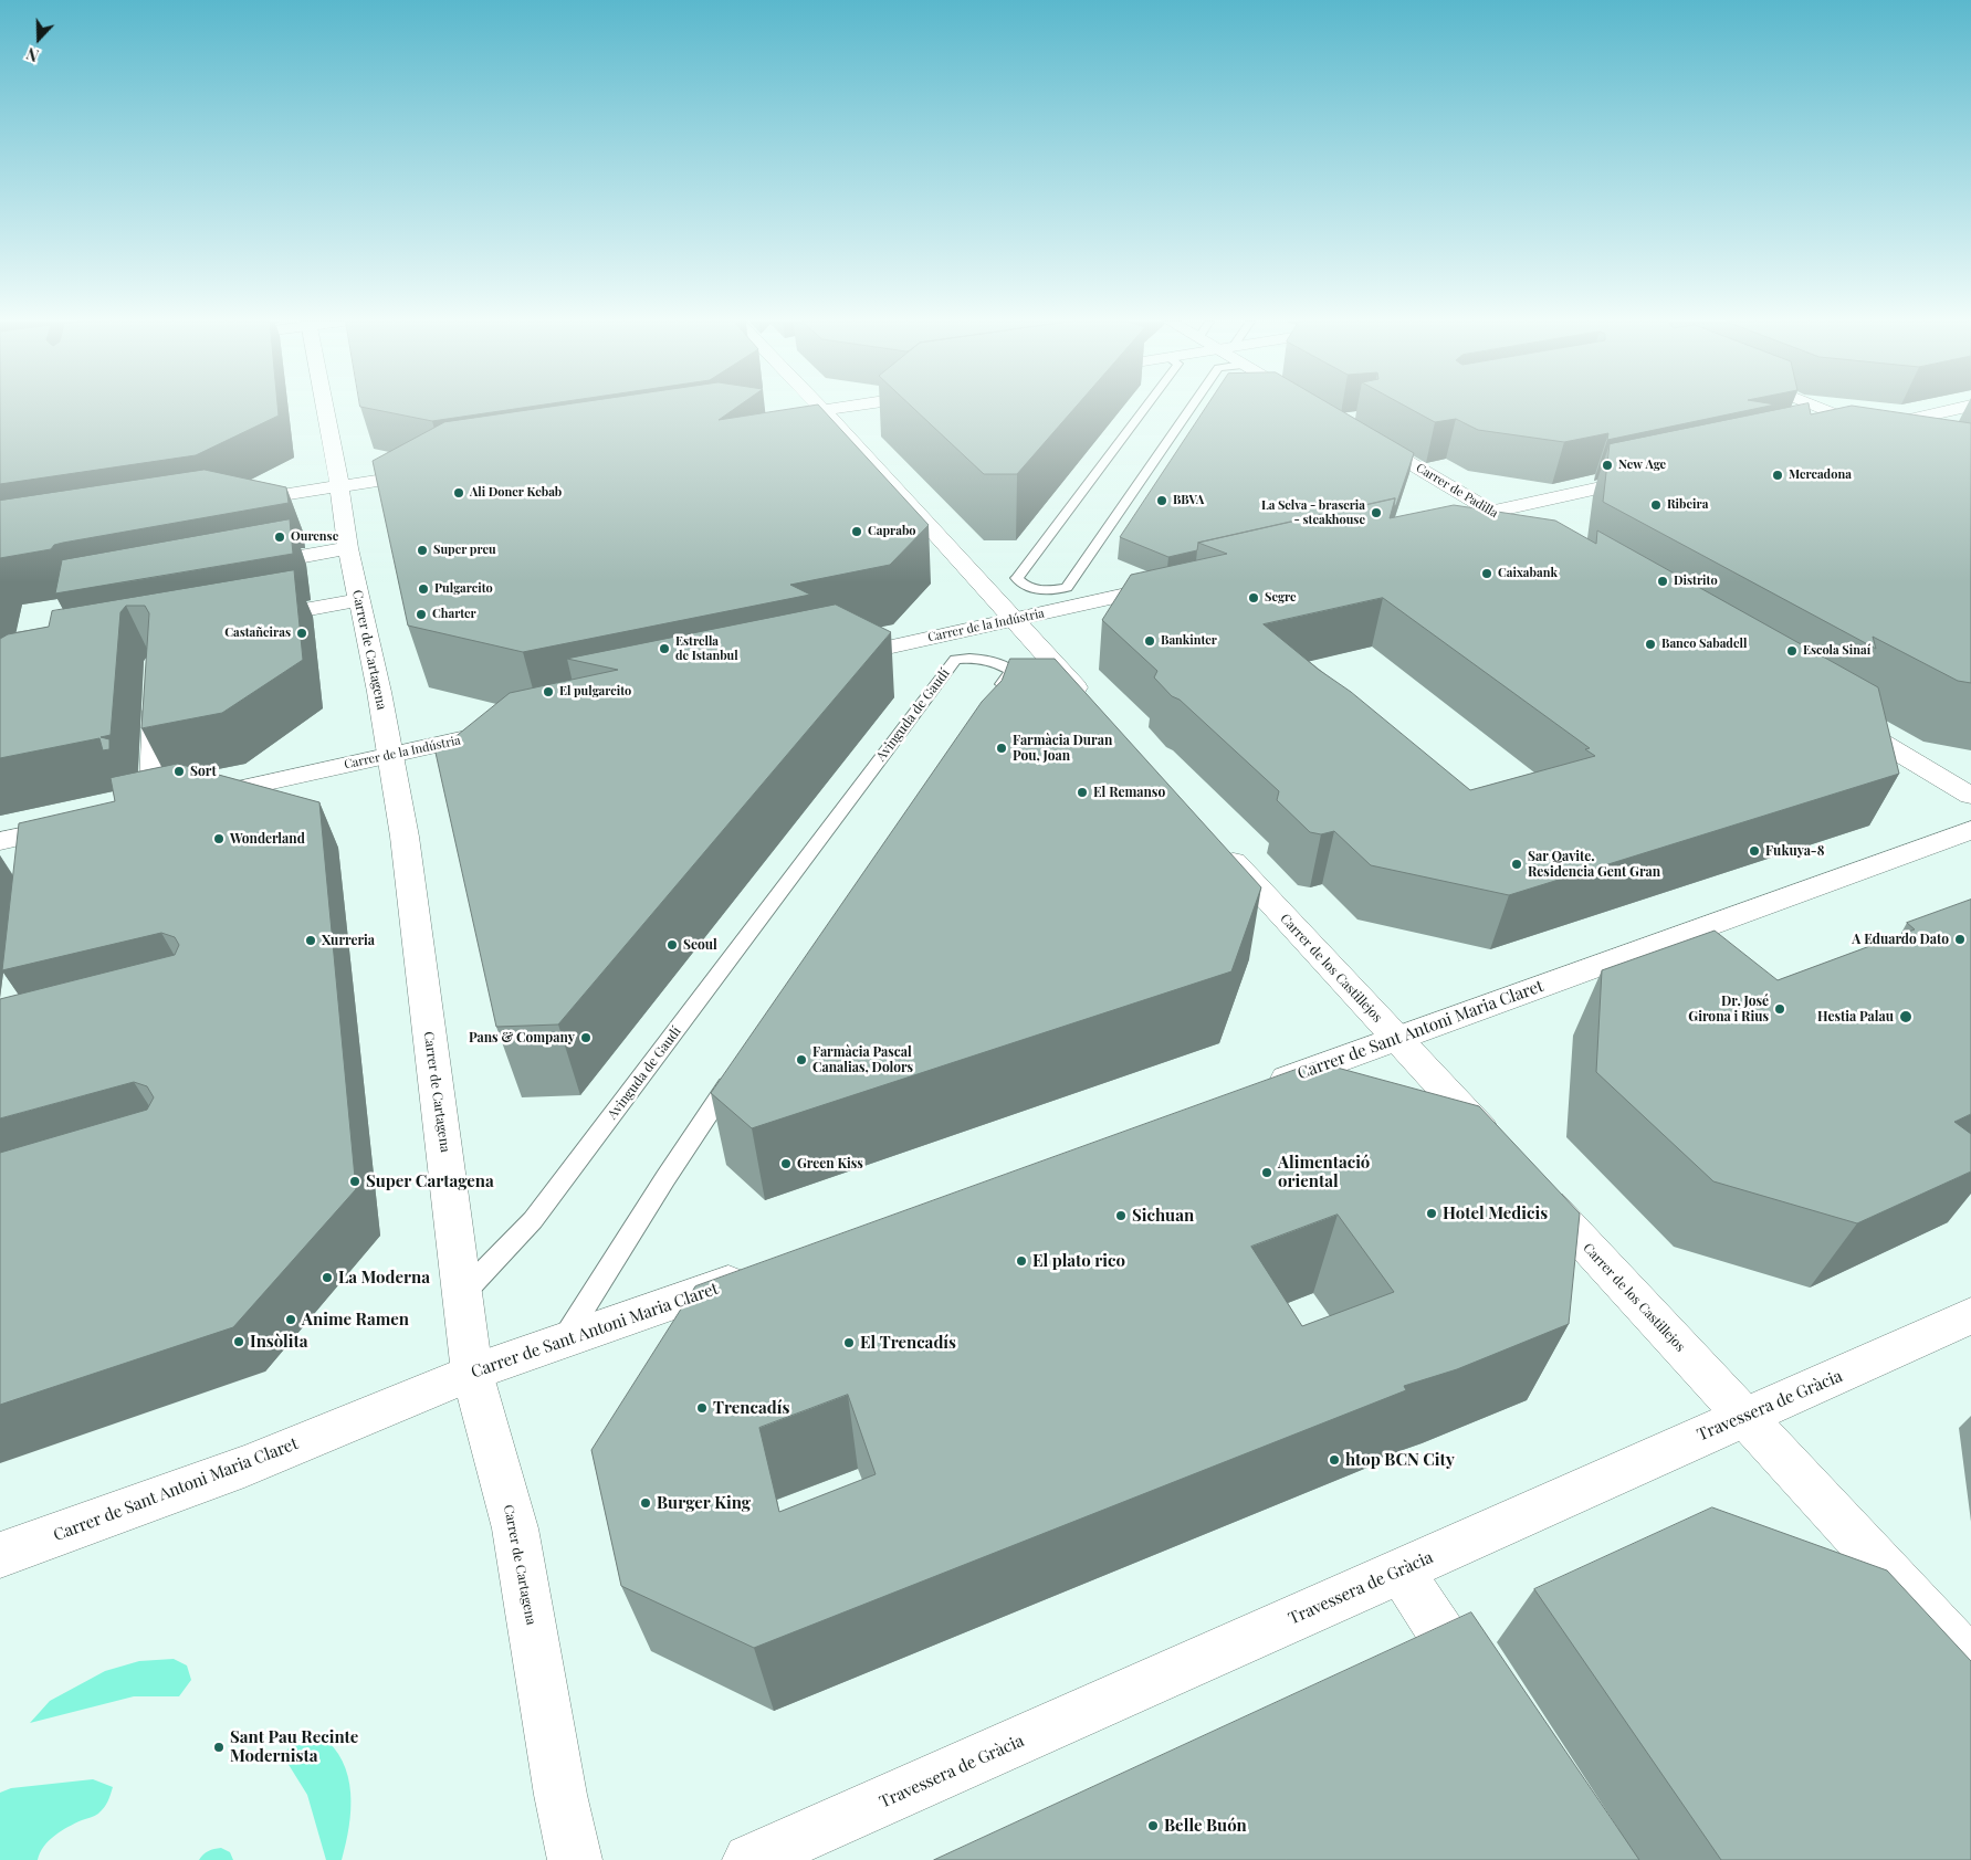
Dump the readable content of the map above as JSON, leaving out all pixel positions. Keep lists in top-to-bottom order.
{
  "streets": {
    "street": [
      "Carrer de Padilla",
      "Carrer de la Indústria",
      "Carrer de Cartagena",
      "Carrer de los Castillejos",
      "Carrer de Sant Antoni Maria Claret",
      "Travessera de Gràcia"
    ],
    "lane": ["Avinguda de Gaudí"]
  },
  "crossings": [
    ["Carrer de la Indústria", "Carrer de Cartagena"],
    ["Carrer de Cartagena", "Avinguda de Gaudí"],
    ["Carrer de Cartagena", "Carrer de Sant Antoni Maria Claret"],
    ["Carrer de los Castillejos", "Carrer de Sant Antoni Maria Claret"],
    ["Carrer de los Castillejos", "Travessera de Gràcia"]
  ],
  "places": [
    "New Age",
    "Mercadona",
    "Ali Doner Kebab",
    "BBVA",
    "Ribeira",
    "La Selva - braseria - steakhouse",
    "Caprabo",
    "Ourense",
    "Super preu",
    "Caixabank",
    "Distrito",
    "Pulgarcito",
    "Segre",
    "Charter",
    "Castañeiras",
    "Bankinter",
    "Banco Sabadell",
    "Estrella de Istanbul",
    "Escola Sinaí",
    "El pulgarcito",
    "Farmàcia Duran Pou, Joan",
    "Sort",
    "El Remanso",
    "Wonderland",
    "Fukuya-8",
    "Sar Qavite. Residencia Gent Gran",
    "A Eduardo Dato",
    "Xurreria",
    "Seoul",
    "Dr. José Girona i Rius",
    "Hestia Palau",
    "Pans & Company",
    "Farmàcia Pascal Canalias, Dolors",
    "Green Kiss",
    "Alimentació oriental",
    "Super Cartagena",
    "Hotel Medicis",
    "Sichuan",
    "El plato rico",
    "La Moderna",
    "Anime Ramen",
    "Insòlita",
    "El Trencadís",
    "Trencadís",
    "htop BCN City",
    "Burger King",
    "Sant Pau Recinte Modernista",
    "Belle Buón"
  ],
  "north": "bottom"
}
